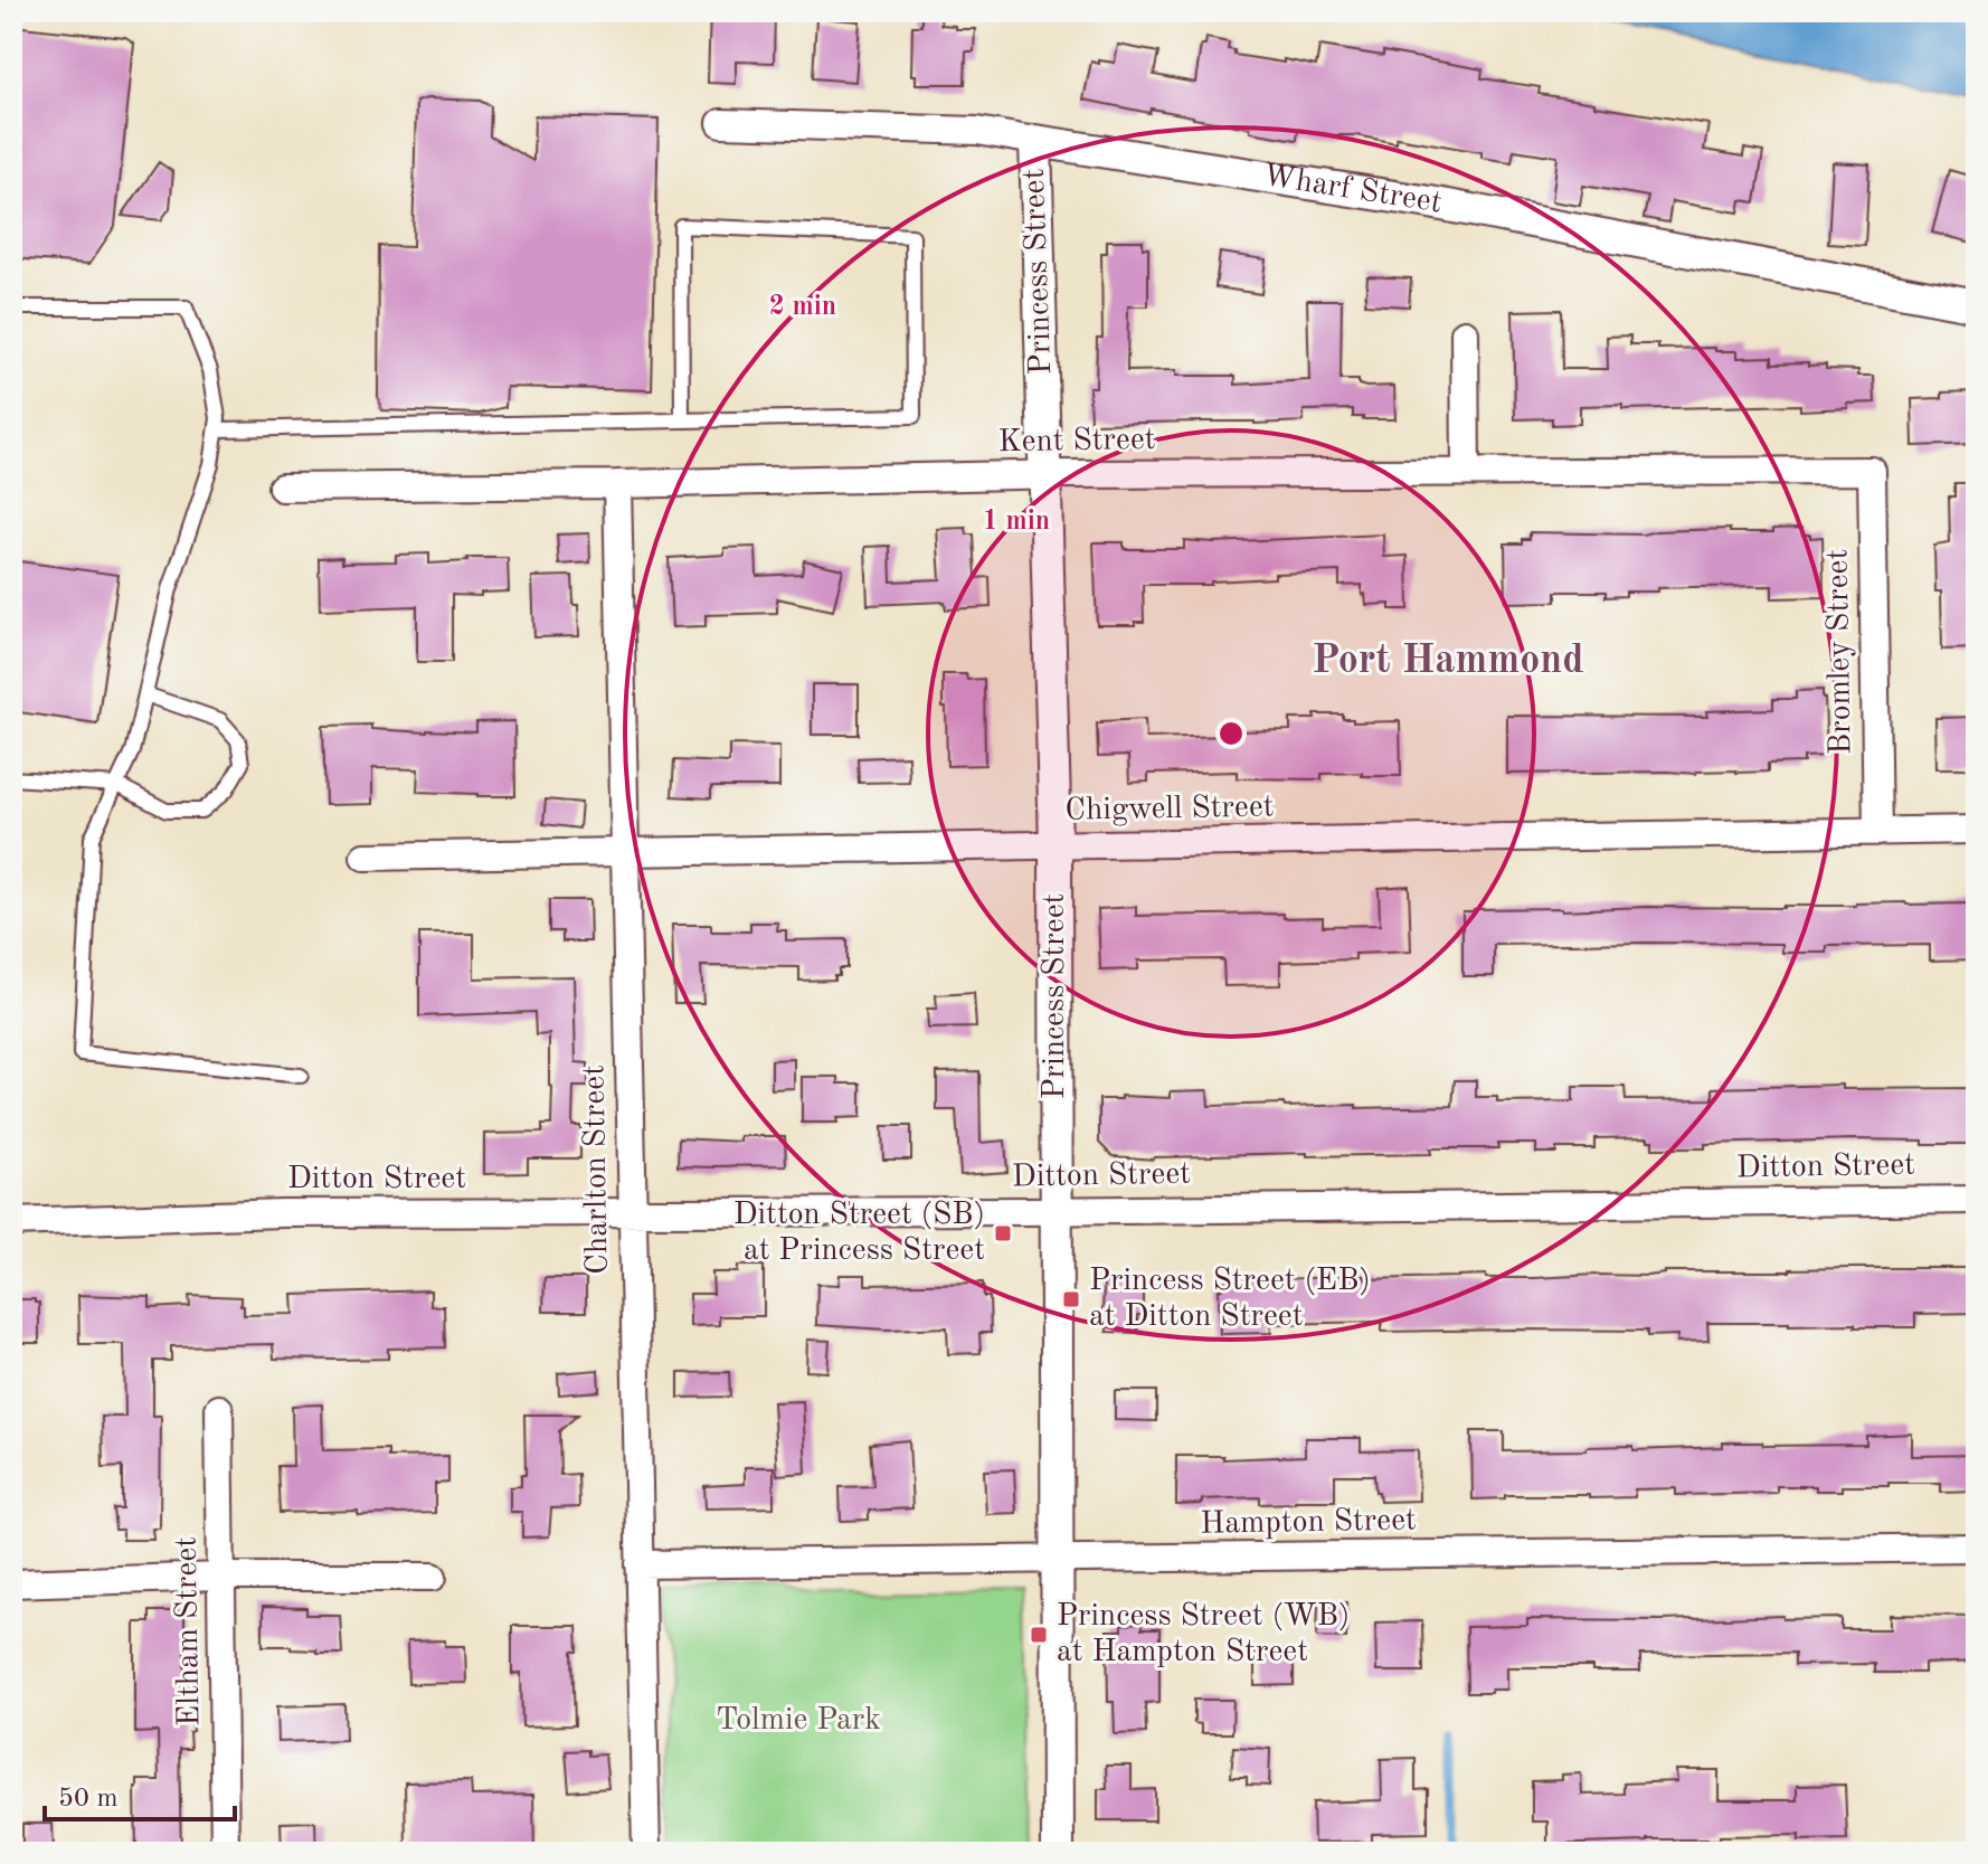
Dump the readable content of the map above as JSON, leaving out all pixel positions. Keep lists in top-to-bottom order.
{
  "streets": {
    "street": [
      "Wharf Street",
      "Princess Street",
      "Kent Street",
      "Bromley Street",
      "Chigwell Street",
      "Ditton Street",
      "Charlton Street",
      "Hampton Street",
      "Eltham Street"
    ]
  },
  "crossings": [
    ["Wharf Street", "Princess Street"],
    ["Princess Street", "Kent Street"],
    ["Princess Street", "Chigwell Street"],
    ["Princess Street", "Ditton Street"],
    ["Princess Street", "Hampton Street"],
    ["Kent Street", "Bromley Street"],
    ["Kent Street", "Charlton Street"],
    ["Bromley Street", "Chigwell Street"],
    ["Chigwell Street", "Charlton Street"],
    ["Ditton Street", "Charlton Street"],
    ["Charlton Street", "Hampton Street"]
  ],
  "districts": ["Port Hammond"],
  "parks": ["Tolmie Park"],
  "places": {
    "transit": ["Ditton Street (SB) at Princess Street", "Princess Street (EB) at Ditton Street", "Princess Street (WB) at Hampton Street"]
  },
  "scale_bar": "50 m",
  "rings": ["2 min", "1 min"]
}
